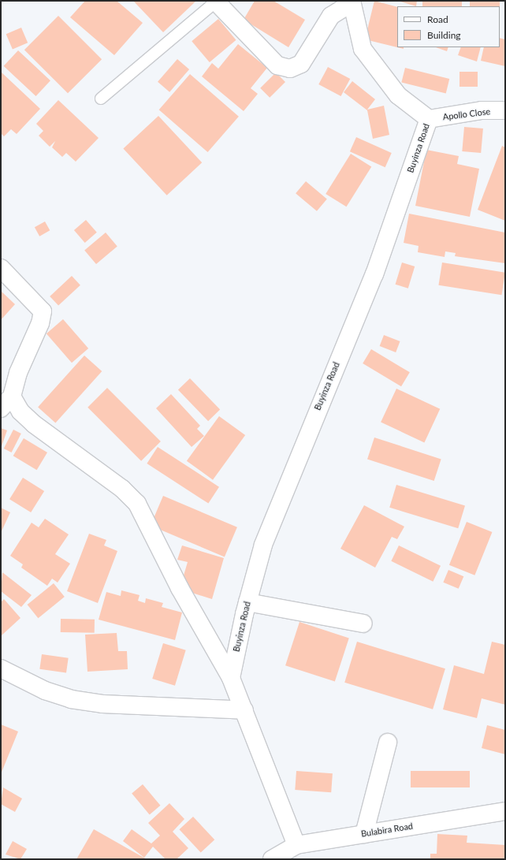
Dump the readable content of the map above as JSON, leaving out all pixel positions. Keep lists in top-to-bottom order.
{
  "streets": {
    "street": ["Apollo Close", "Buyinza Road", "Bulabira Road"]
  },
  "crossings": [
    ["Apollo Close", "Buyinza Road"]
  ],
  "legend": ["Road", "Building"]
}
